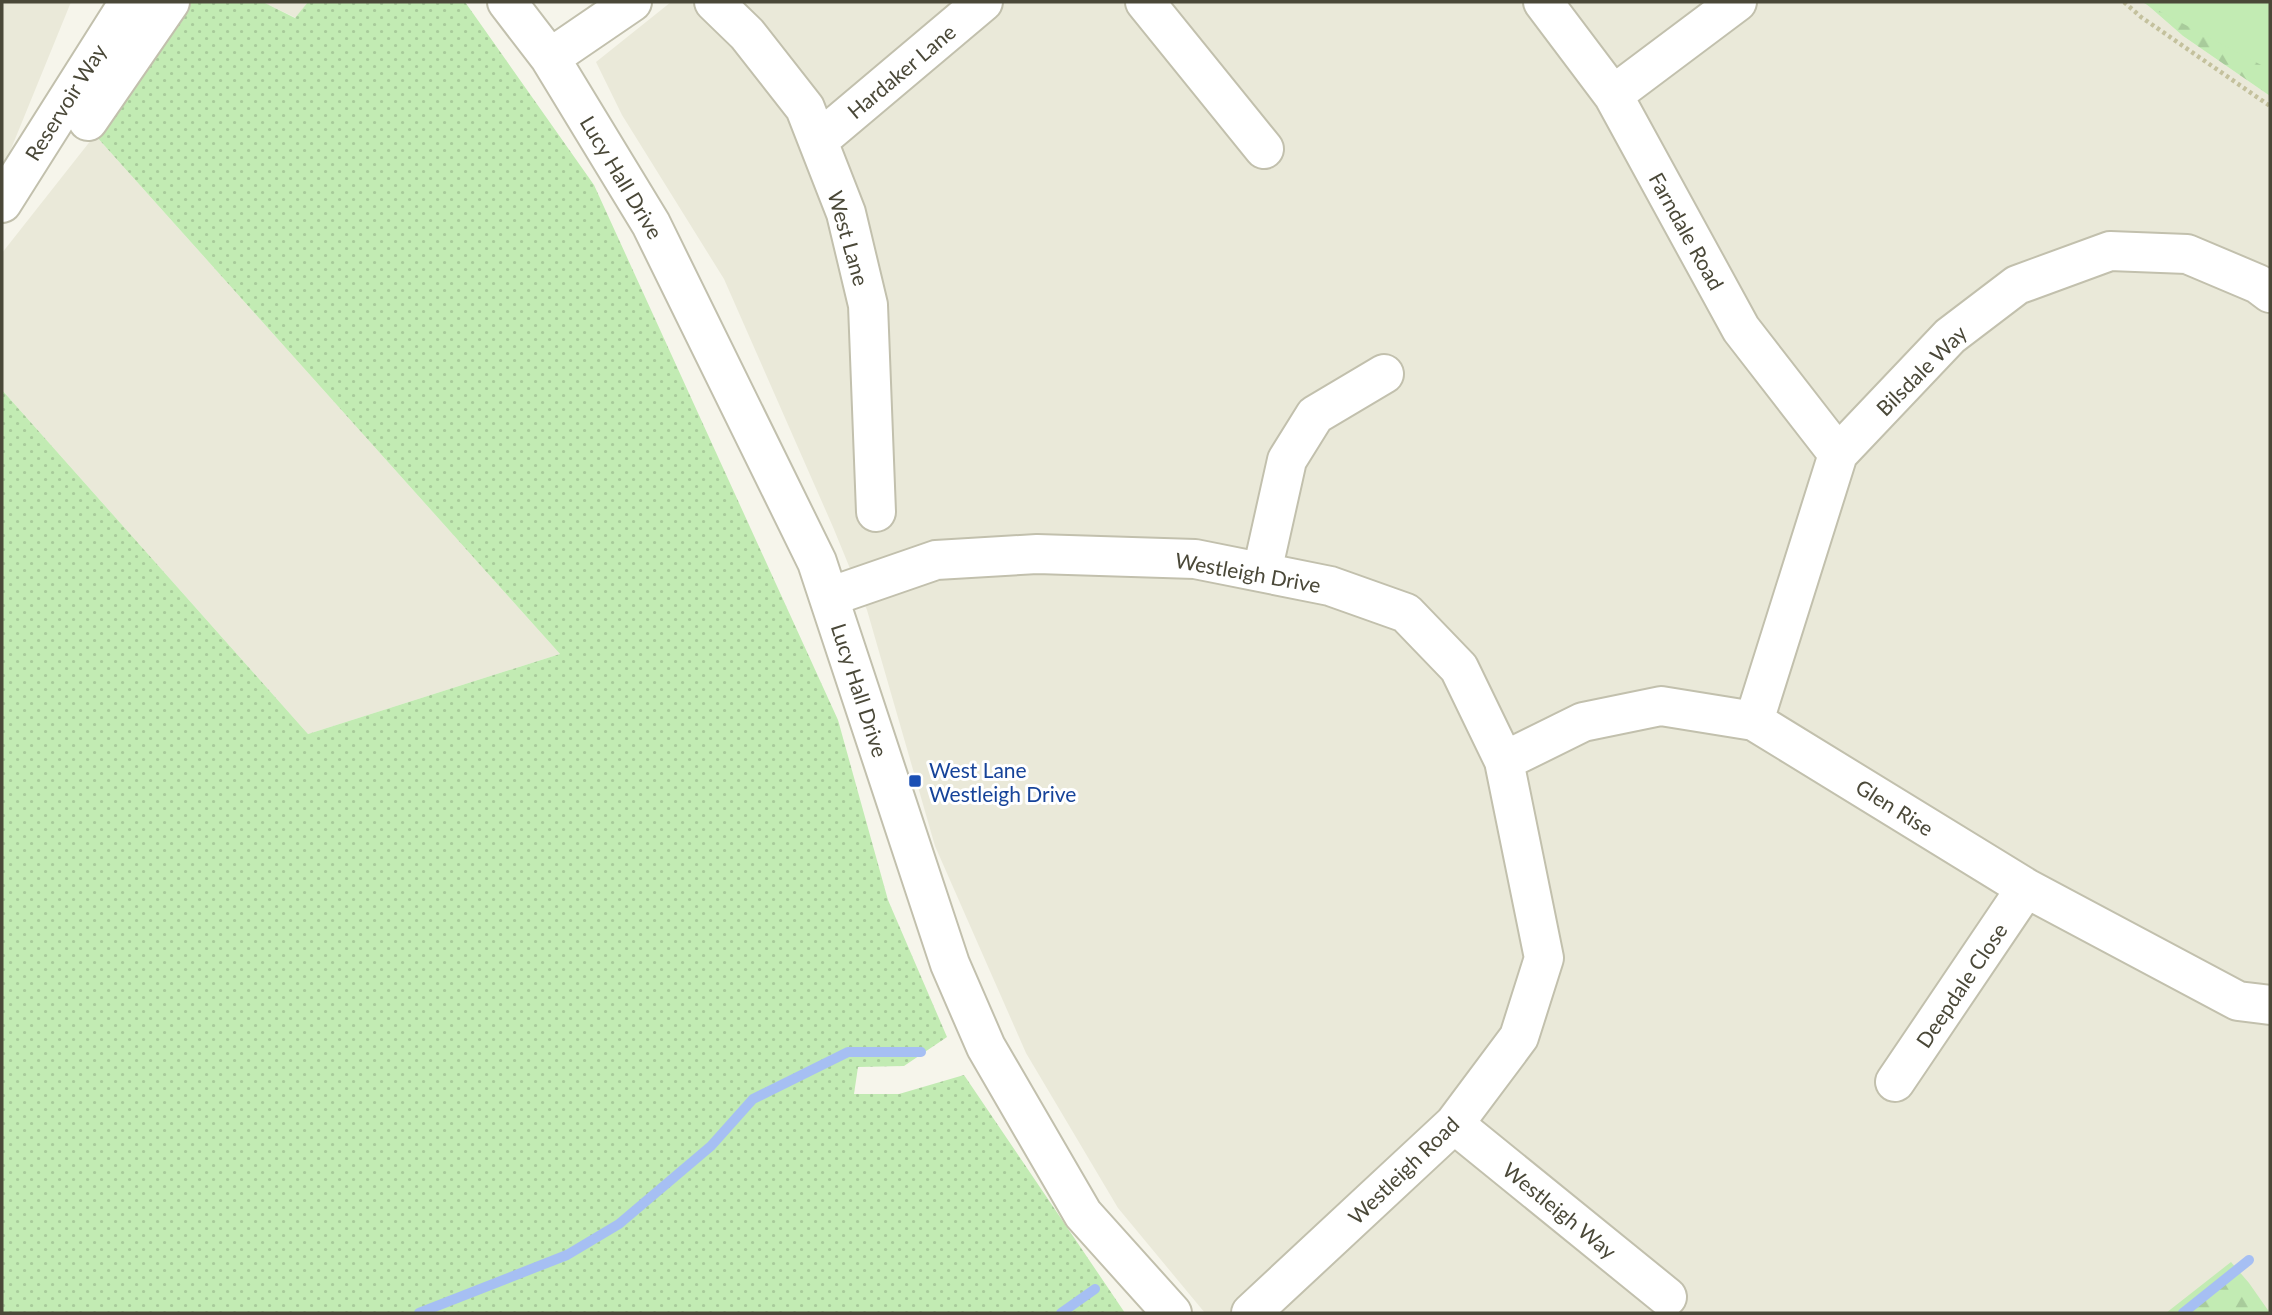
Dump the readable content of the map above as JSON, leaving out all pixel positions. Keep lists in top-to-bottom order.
{
  "streets": {
    "street": [
      "Hardaker Lane",
      "Reservoir Way",
      "Lucy Hall Drive",
      "Farndale Road",
      "West Lane",
      "Bilsdale Way",
      "Westleigh Drive",
      "Glen Rise",
      "Deepdale Close",
      "Westleigh Road",
      "Westleigh Way"
    ]
  },
  "crossings": [
    ["Hardaker Lane", "West Lane"],
    ["Lucy Hall Drive", "Westleigh Drive"],
    ["Farndale Road", "Bilsdale Way"],
    ["Bilsdale Way", "Glen Rise"],
    ["Westleigh Drive", "Glen Rise"],
    ["Westleigh Drive", "Westleigh Road"],
    ["Glen Rise", "Deepdale Close"],
    ["Glen Rise", "Westleigh Road"],
    ["Westleigh Road", "Westleigh Way"]
  ],
  "places": {
    "transit": ["West Lane Westleigh Drive"]
  }
}
